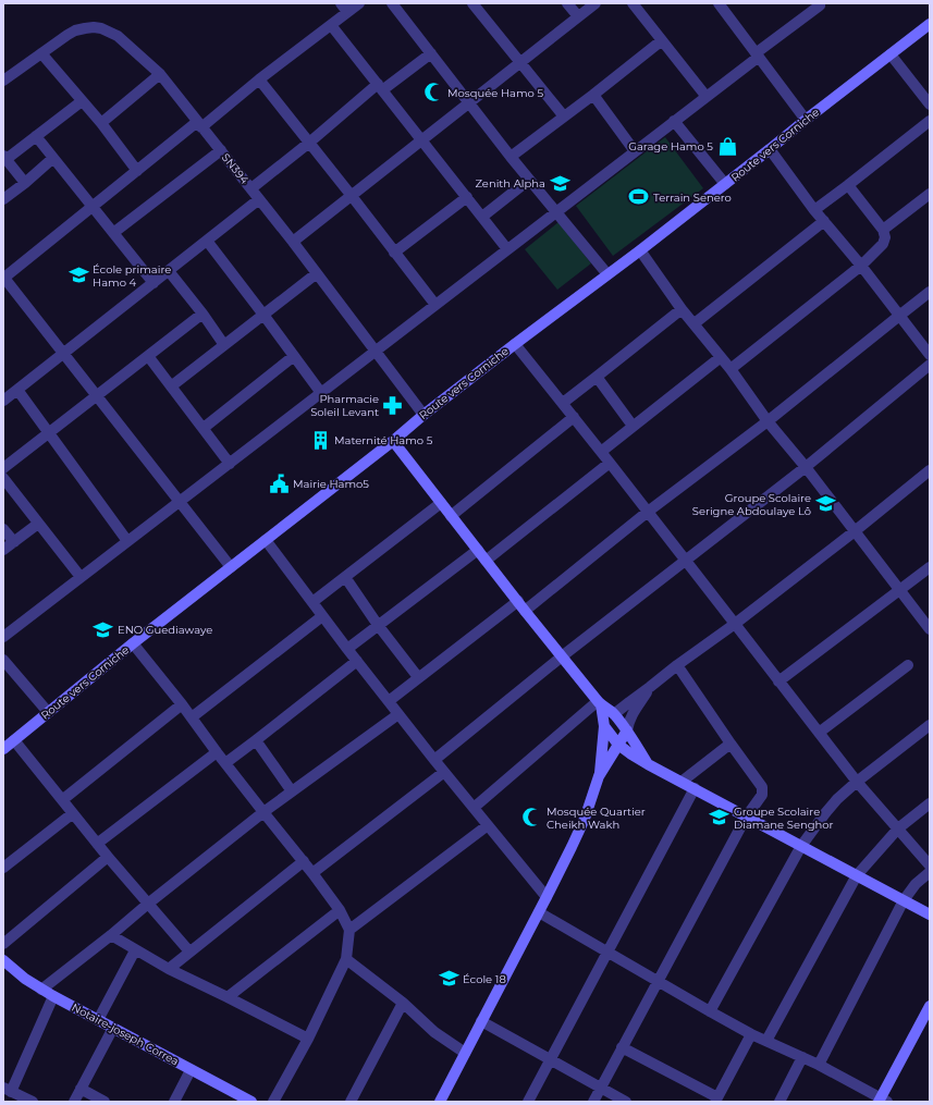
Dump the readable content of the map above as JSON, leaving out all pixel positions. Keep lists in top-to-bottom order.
{
  "streets": {
    "street": ["Route vers Corniche", "SN394", "Notaire-joseph Correa"]
  },
  "crossings": [
    ["Route vers Corniche", "SN394"]
  ],
  "places": {
    "mosque": ["Mosquée Hamo 5", "Mosquée Quartier Cheikh Wakh"],
    "shop": ["Garage Hamo 5"],
    "school or university": [
      "Zenith Alpha",
      "École primaire Hamo 4",
      "Groupe Scolaire Serigne Abdoulaye Lô",
      "ENO Guediawaye",
      "Groupe Scolaire Diamane Senghor",
      "École 18"
    ],
    "sports": ["Terrain Senero"],
    "pharmacy": ["Pharmacie Soleil Levant"],
    "building": ["Maternité Hamo 5"],
    "public building": ["Mairie Hamo5"]
  }
}
